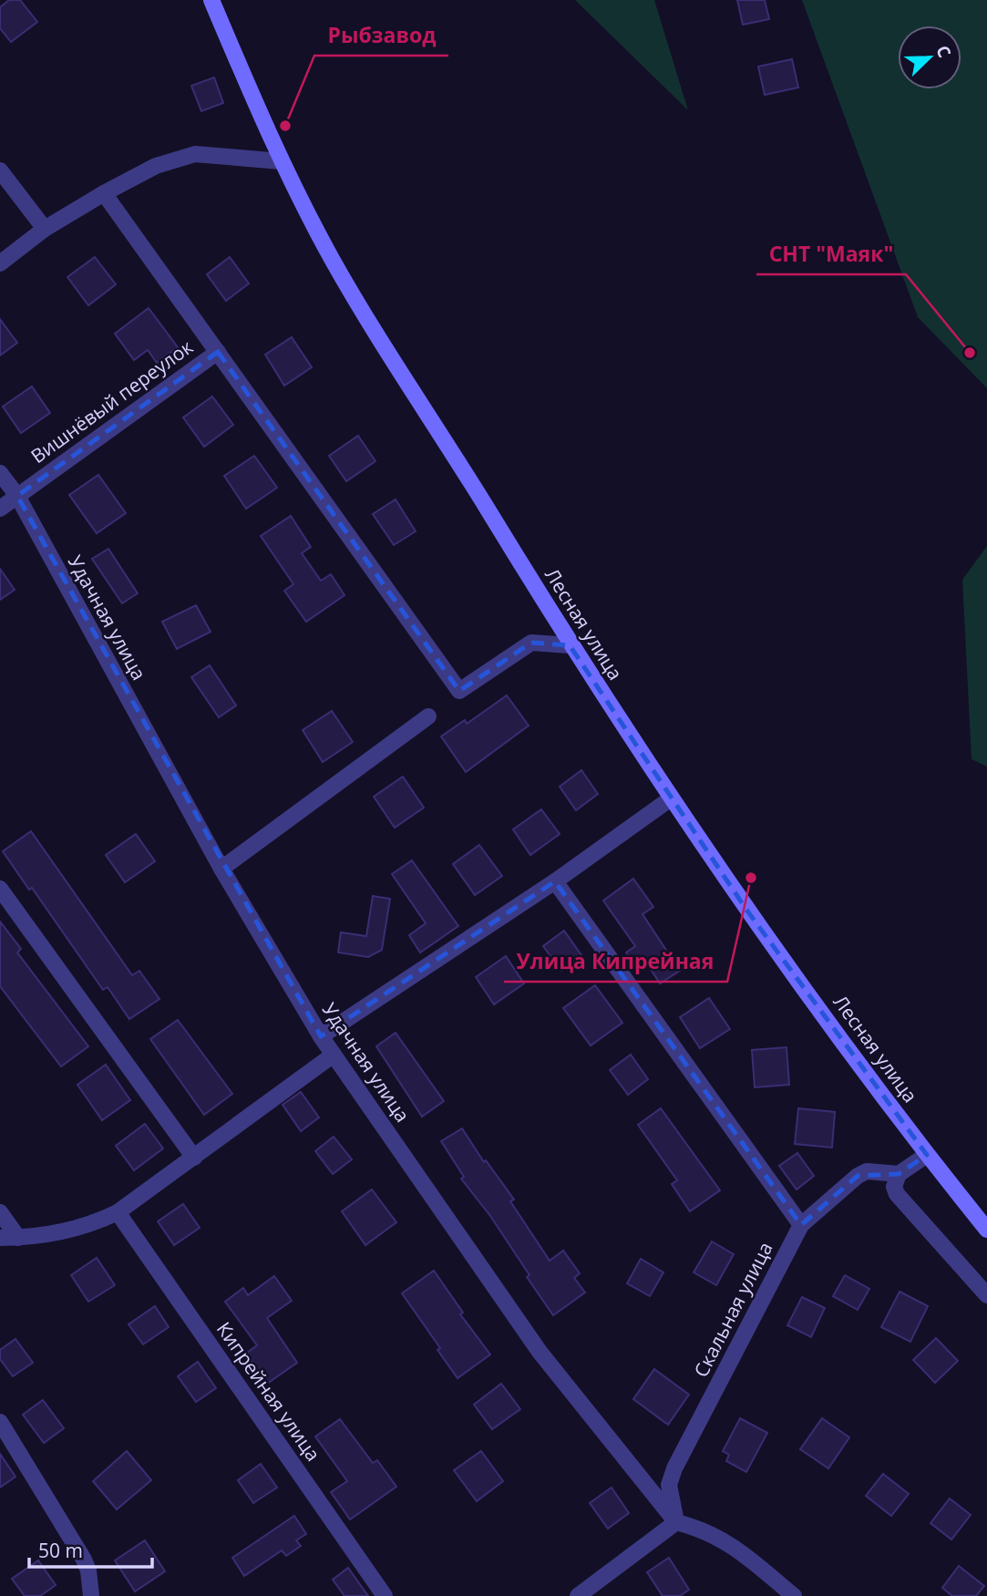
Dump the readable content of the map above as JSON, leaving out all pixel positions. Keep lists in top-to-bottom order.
{
  "streets": {
    "main road": ["Лесная улица"],
    "street": [
      "Вишнёвый переулок",
      "Удачная улица",
      "Скальная улица",
      "Кипрейная улица"
    ]
  },
  "crossings": [
    ["Вишнёвый переулок", "Удачная улица"],
    ["Удачная улица", "Скальная улица"]
  ],
  "places": ["Рыбзавод", "СНТ \"Маяк\"", "Улица Кипрейная"],
  "scale_bar": "50 m",
  "north": "top right"
}
